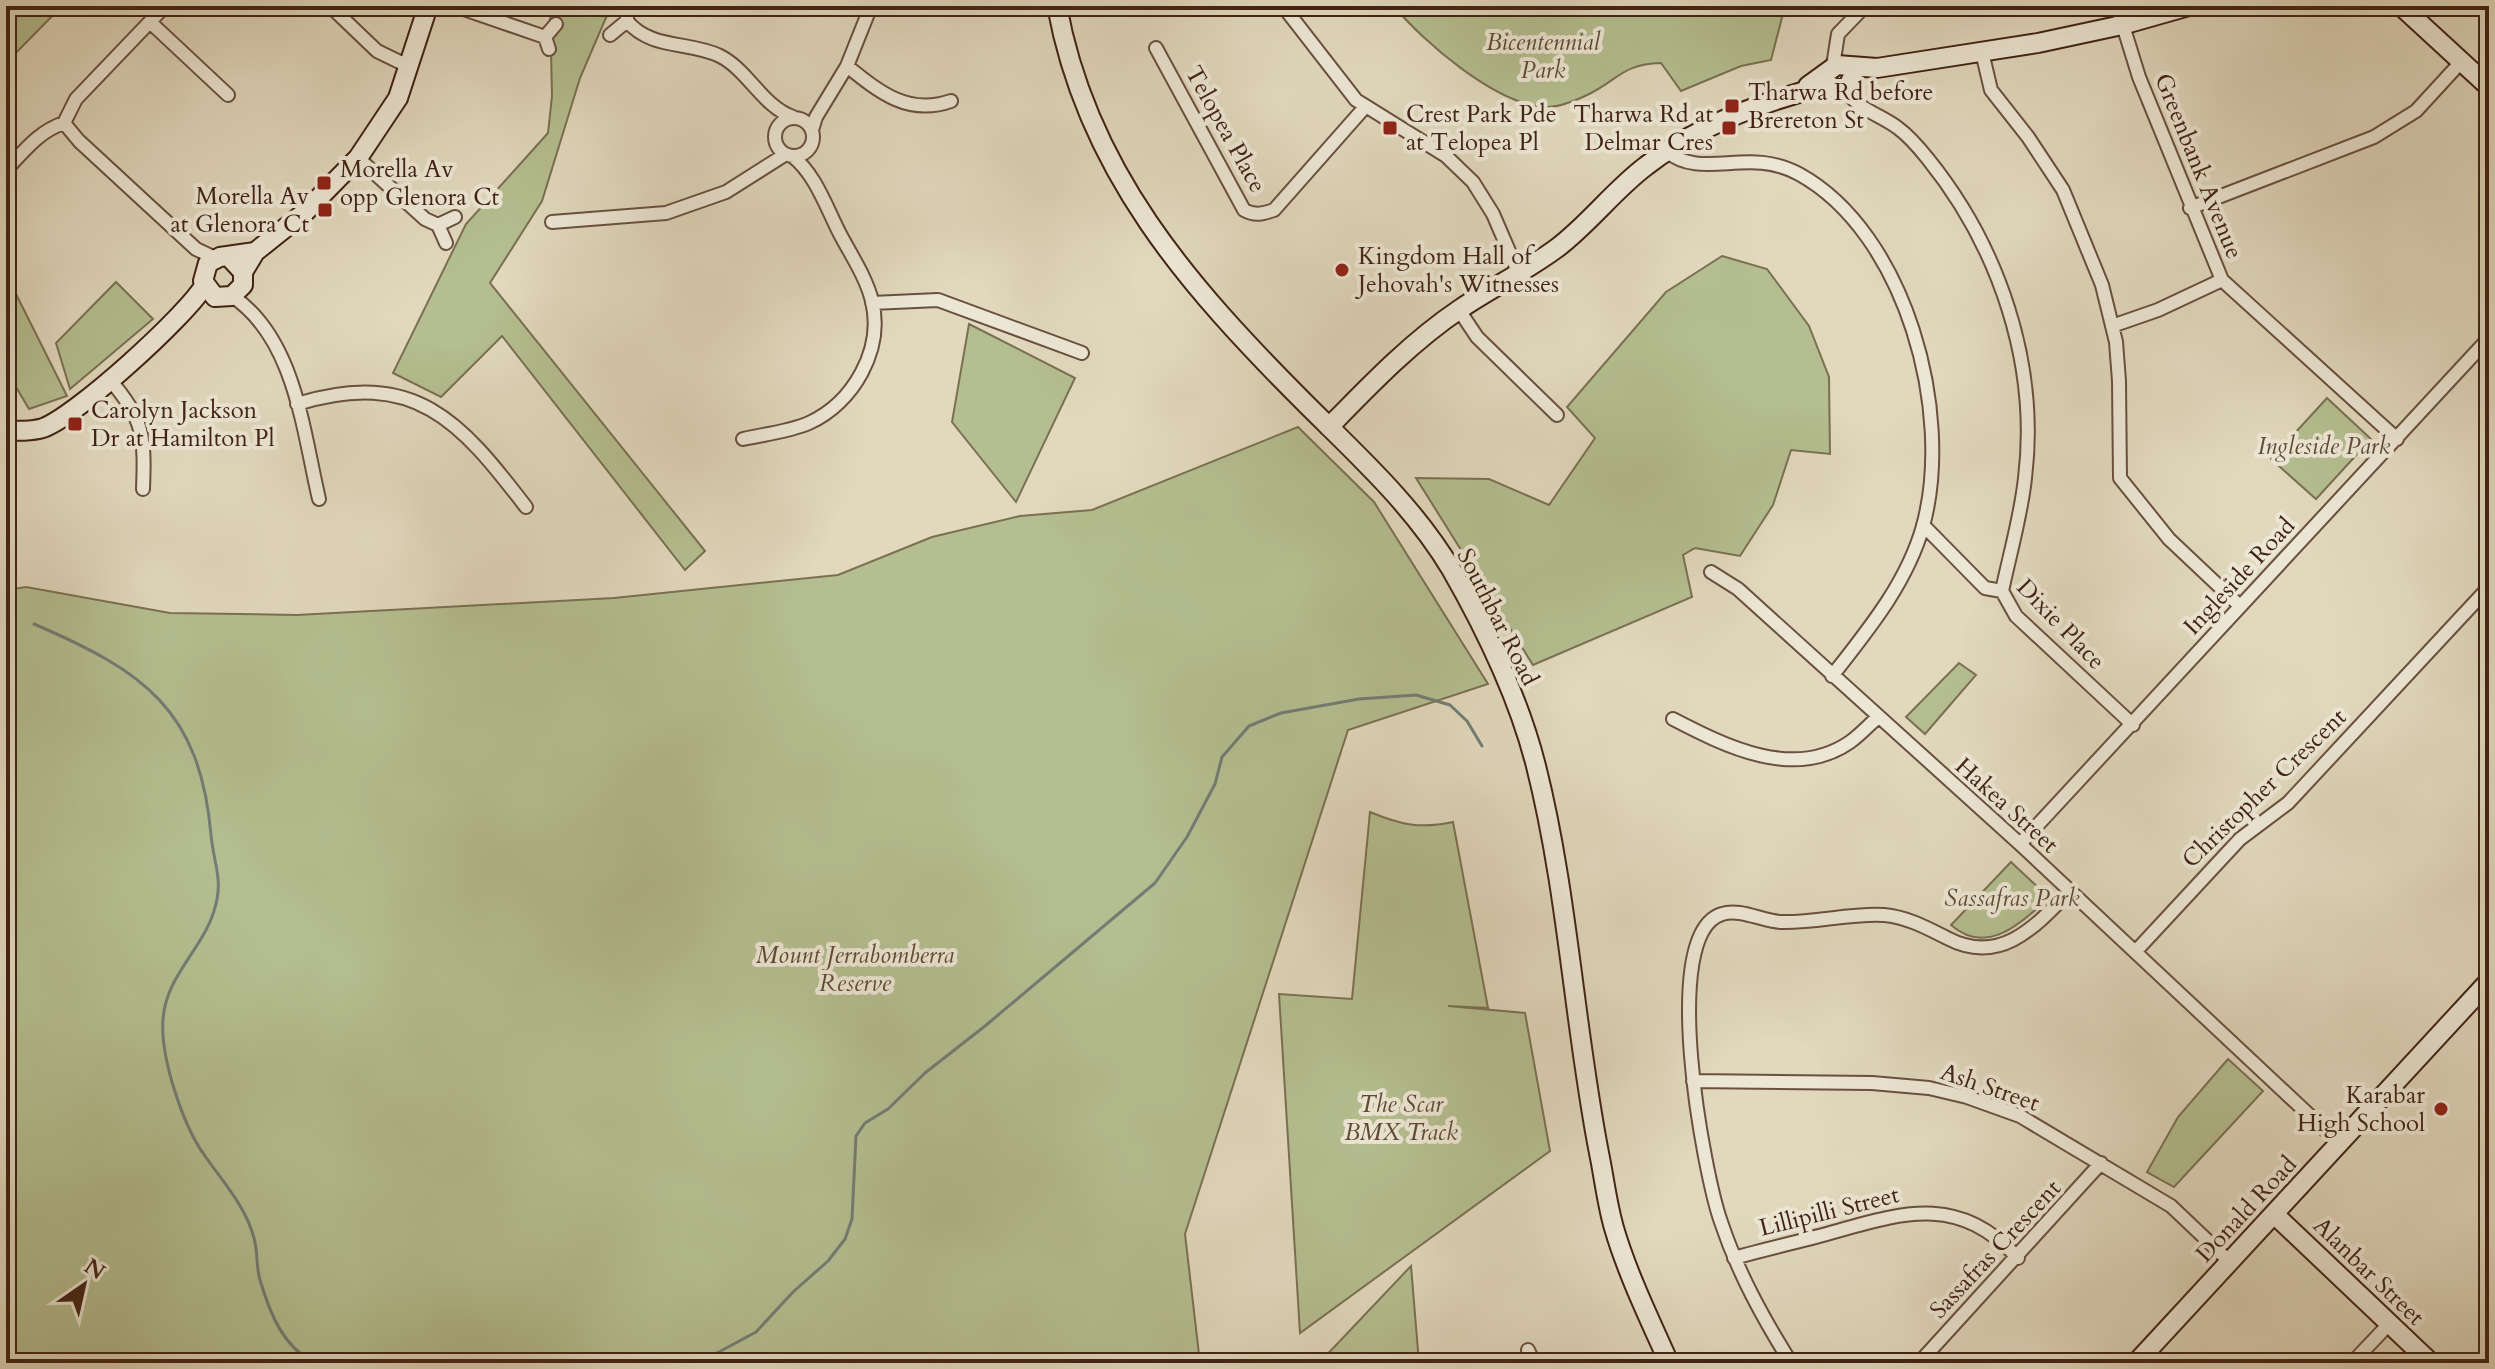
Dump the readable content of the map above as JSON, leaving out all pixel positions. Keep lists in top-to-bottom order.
{
  "streets": {
    "street": [
      "Telopea Place",
      "Greenbank Avenue",
      "Ingleside Road",
      "Southbar Road",
      "Dixie Place",
      "Christopher Crescent",
      "Hakea Street",
      "Ash Street",
      "Donald Road",
      "Lillipilli Street",
      "Sassafras Crescent",
      "Alanbar Street"
    ]
  },
  "crossings": [
    ["Greenbank Avenue", "Ingleside Road"],
    ["Ingleside Road", "Dixie Place"],
    ["Ingleside Road", "Hakea Street"],
    ["Christopher Crescent", "Hakea Street"],
    ["Hakea Street", "Donald Road"],
    ["Ash Street", "Donald Road"],
    ["Ash Street", "Sassafras Crescent"],
    ["Donald Road", "Alanbar Street"],
    ["Lillipilli Street", "Sassafras Crescent"]
  ],
  "parks": [
    "Bicentennial Park",
    "Ingleside Park",
    "Sassafras Park",
    "Mount Jerrabomberra Reserve",
    "The Scar BMX Track"
  ],
  "places": {
    "transit": [
      "Tharwa Rd before Brereton St",
      "Crest Park Pde at Telopea Pl",
      "Tharwa Rd at Delmar Cres",
      "Morella Av opp Glenora Ct",
      "Morella Av at Glenora Ct",
      "Carolyn Jackson Dr at Hamilton Pl"
    ],
    "other": ["Kingdom Hall of Jehovah's Witnesses", "Karabar High School"]
  },
  "north": "top right"
}
